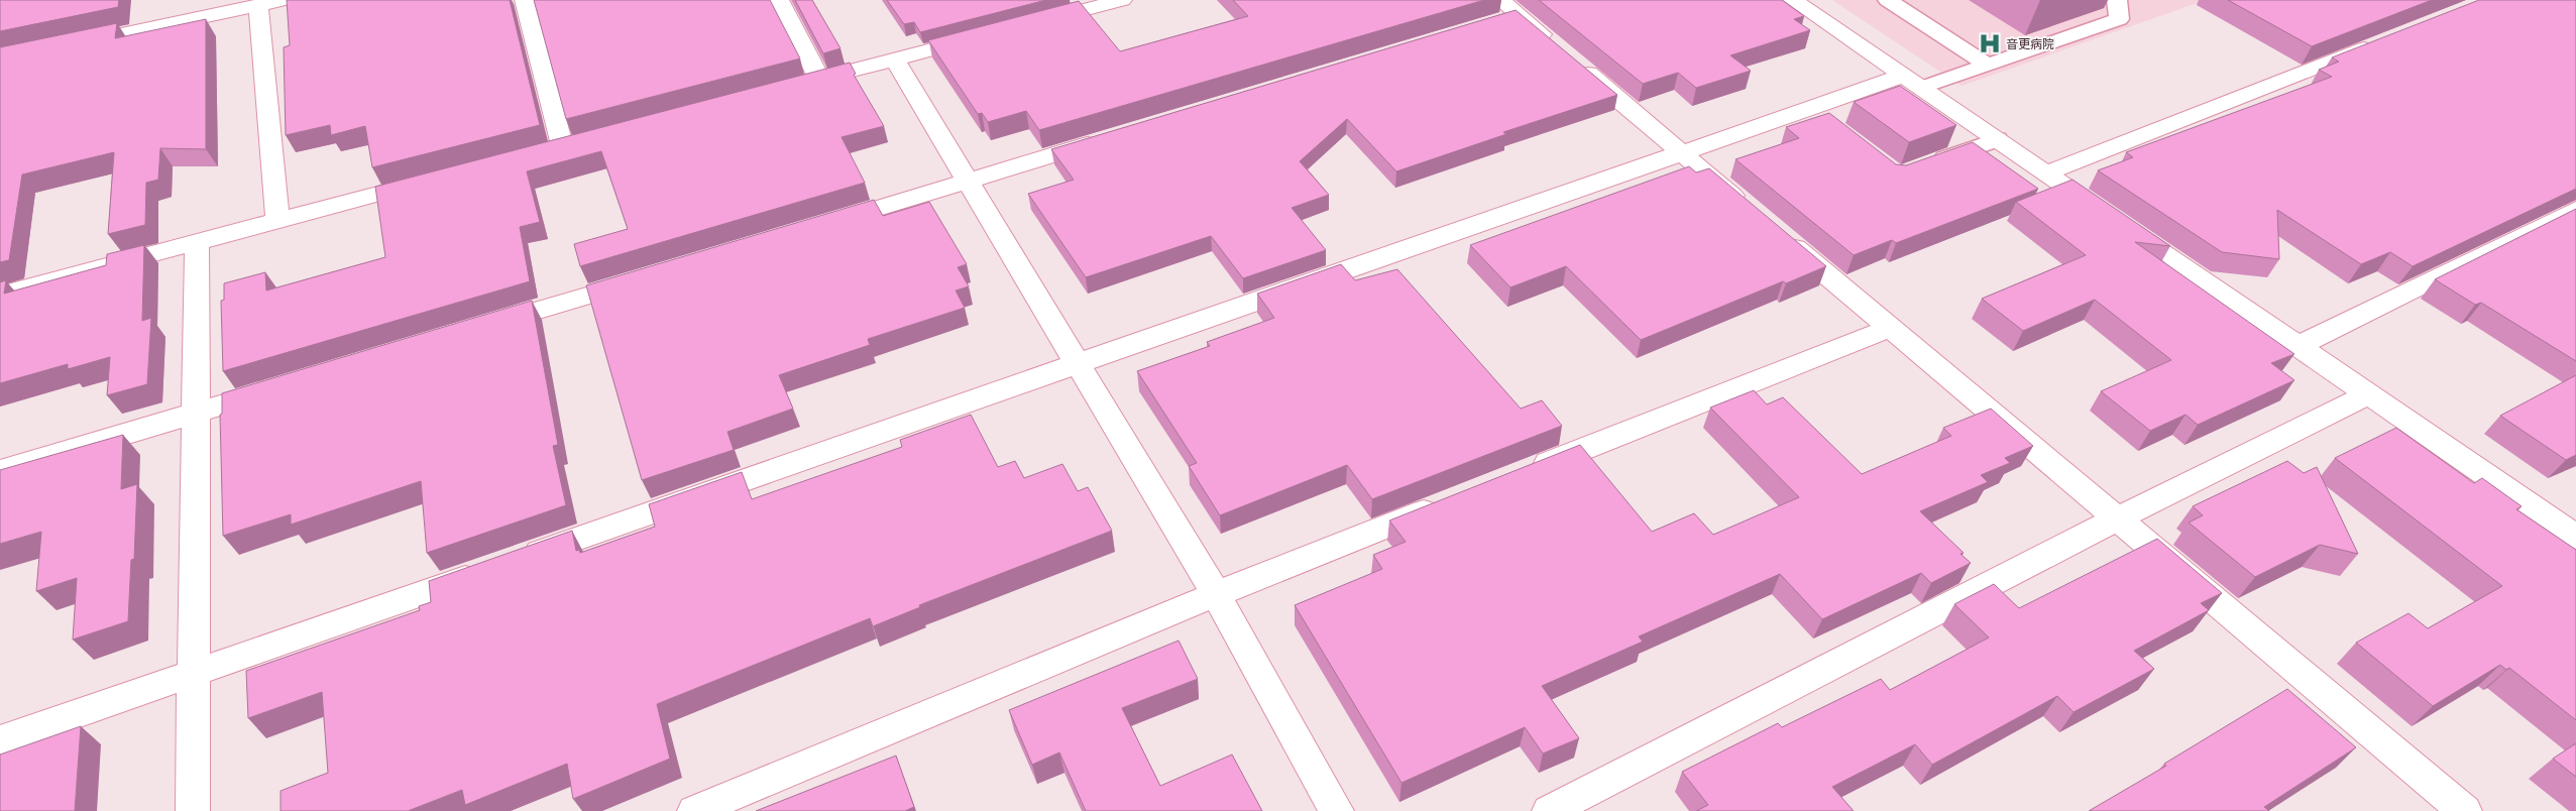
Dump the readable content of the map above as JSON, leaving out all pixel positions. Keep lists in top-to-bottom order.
{
  "places": {
    "hospital": ["音更病院"]
  }
}
